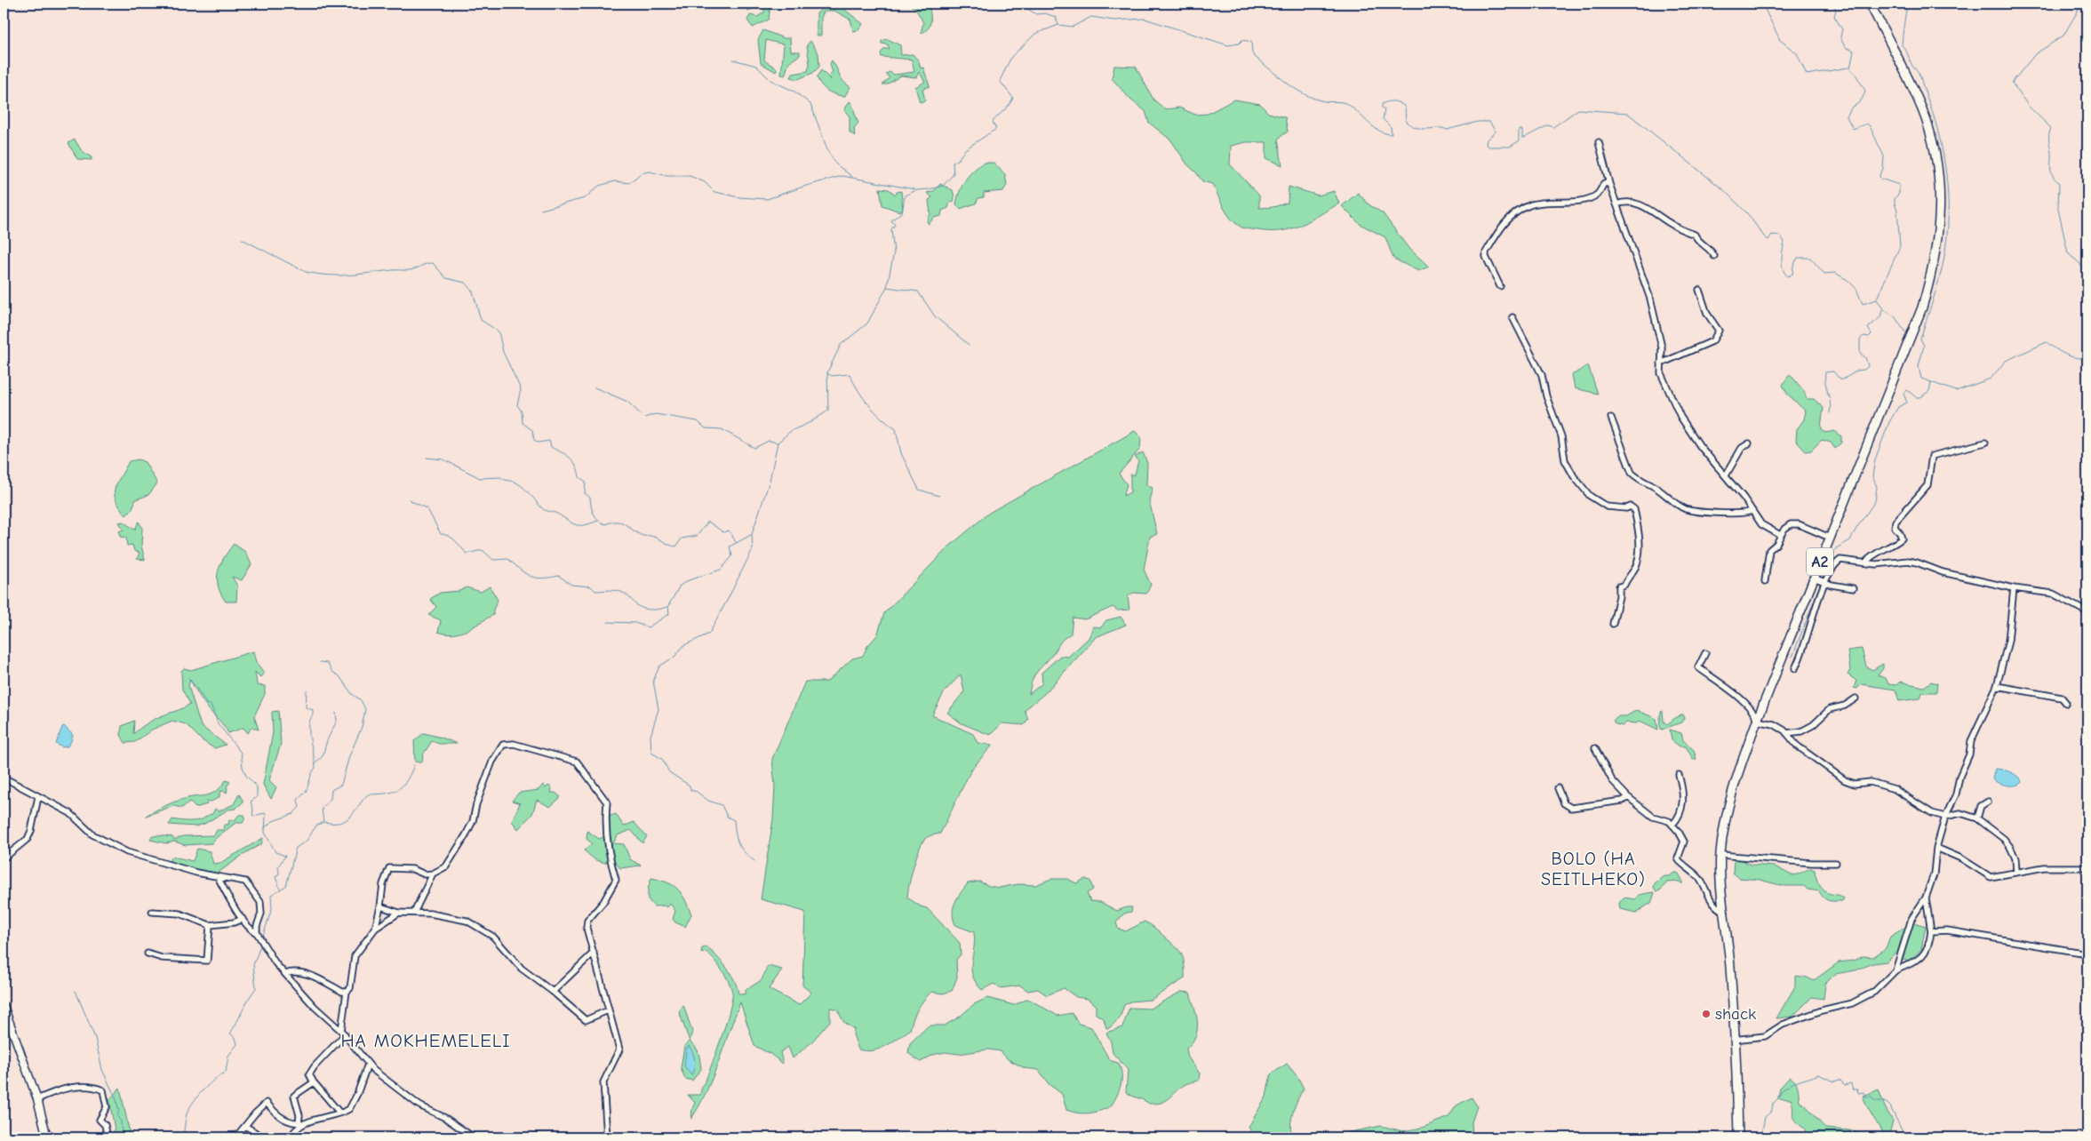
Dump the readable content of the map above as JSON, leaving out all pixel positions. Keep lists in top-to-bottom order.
{
  "streets": {
    "main road": ["A2"]
  },
  "districts": ["BOLO (HA SEITLHEKO)", "HA MOKHEMELELI"],
  "places": ["shack"]
}
